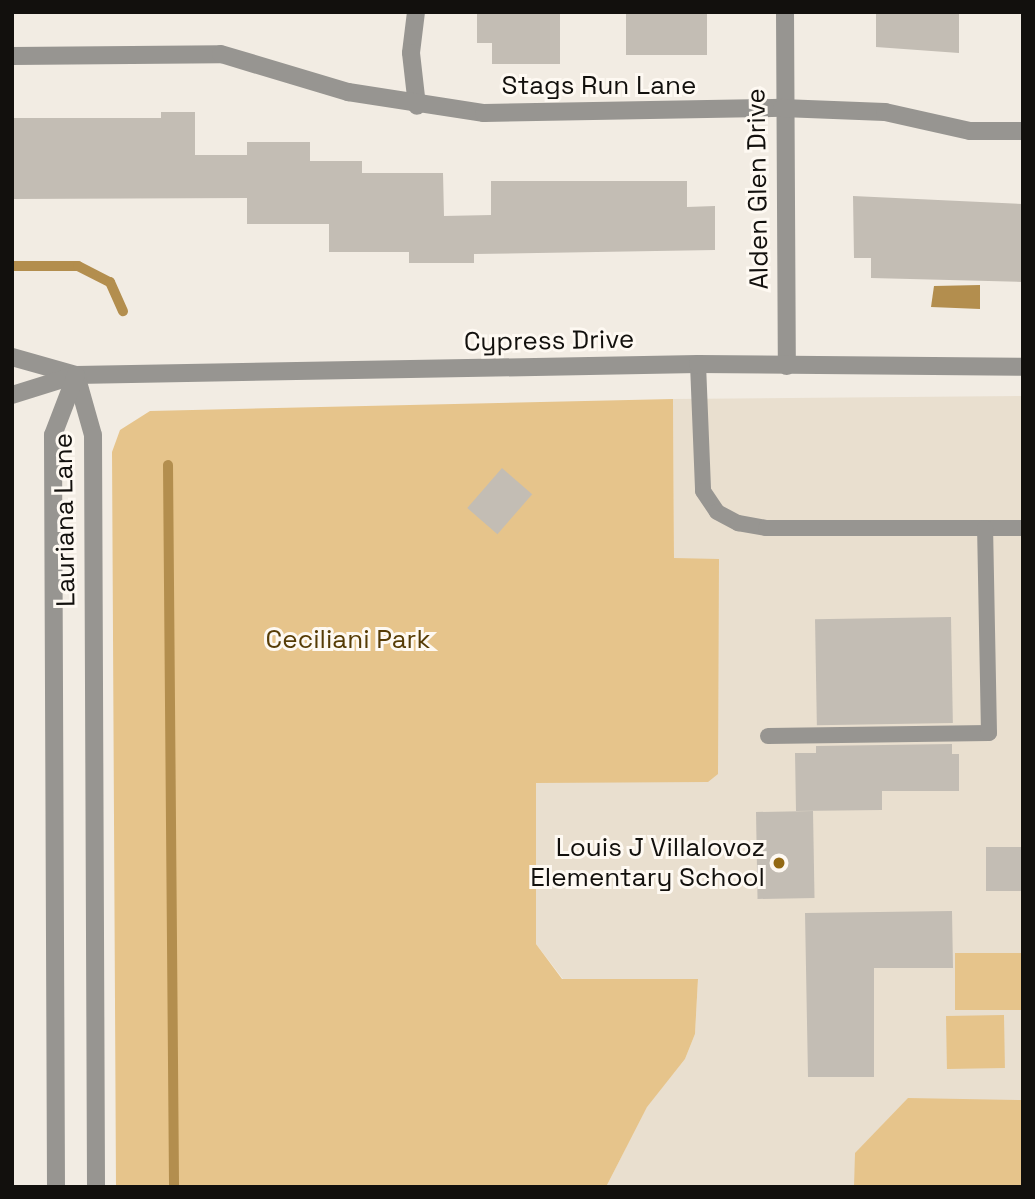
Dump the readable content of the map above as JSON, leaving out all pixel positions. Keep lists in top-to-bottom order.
{
  "streets": {
    "street": [
      "Stags Run Lane",
      "Alden Glen Drive",
      "Cypress Drive",
      "Lauriana Lane"
    ]
  },
  "crossings": [
    ["Stags Run Lane", "Alden Glen Drive"],
    ["Alden Glen Drive", "Cypress Drive"],
    ["Cypress Drive", "Lauriana Lane"]
  ],
  "parks": ["Ceciliani Park"],
  "places": ["Louis J Villalovoz Elementary School"]
}
